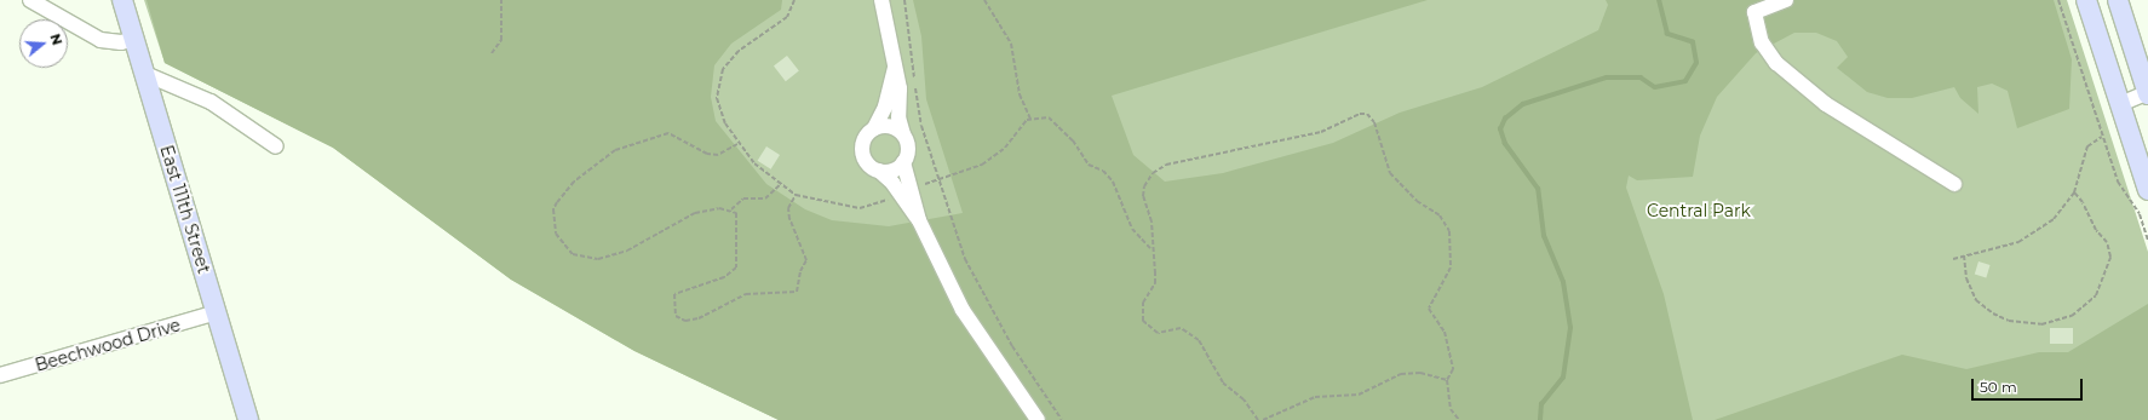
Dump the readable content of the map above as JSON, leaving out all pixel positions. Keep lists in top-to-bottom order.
{
  "streets": {
    "main road": ["East 111th Street"],
    "street": ["Beechwood Drive"]
  },
  "crossings": [
    ["East 111th Street", "Beechwood Drive"]
  ],
  "parks": ["Central Park"],
  "scale_bar": "50 m",
  "north": "right"
}
